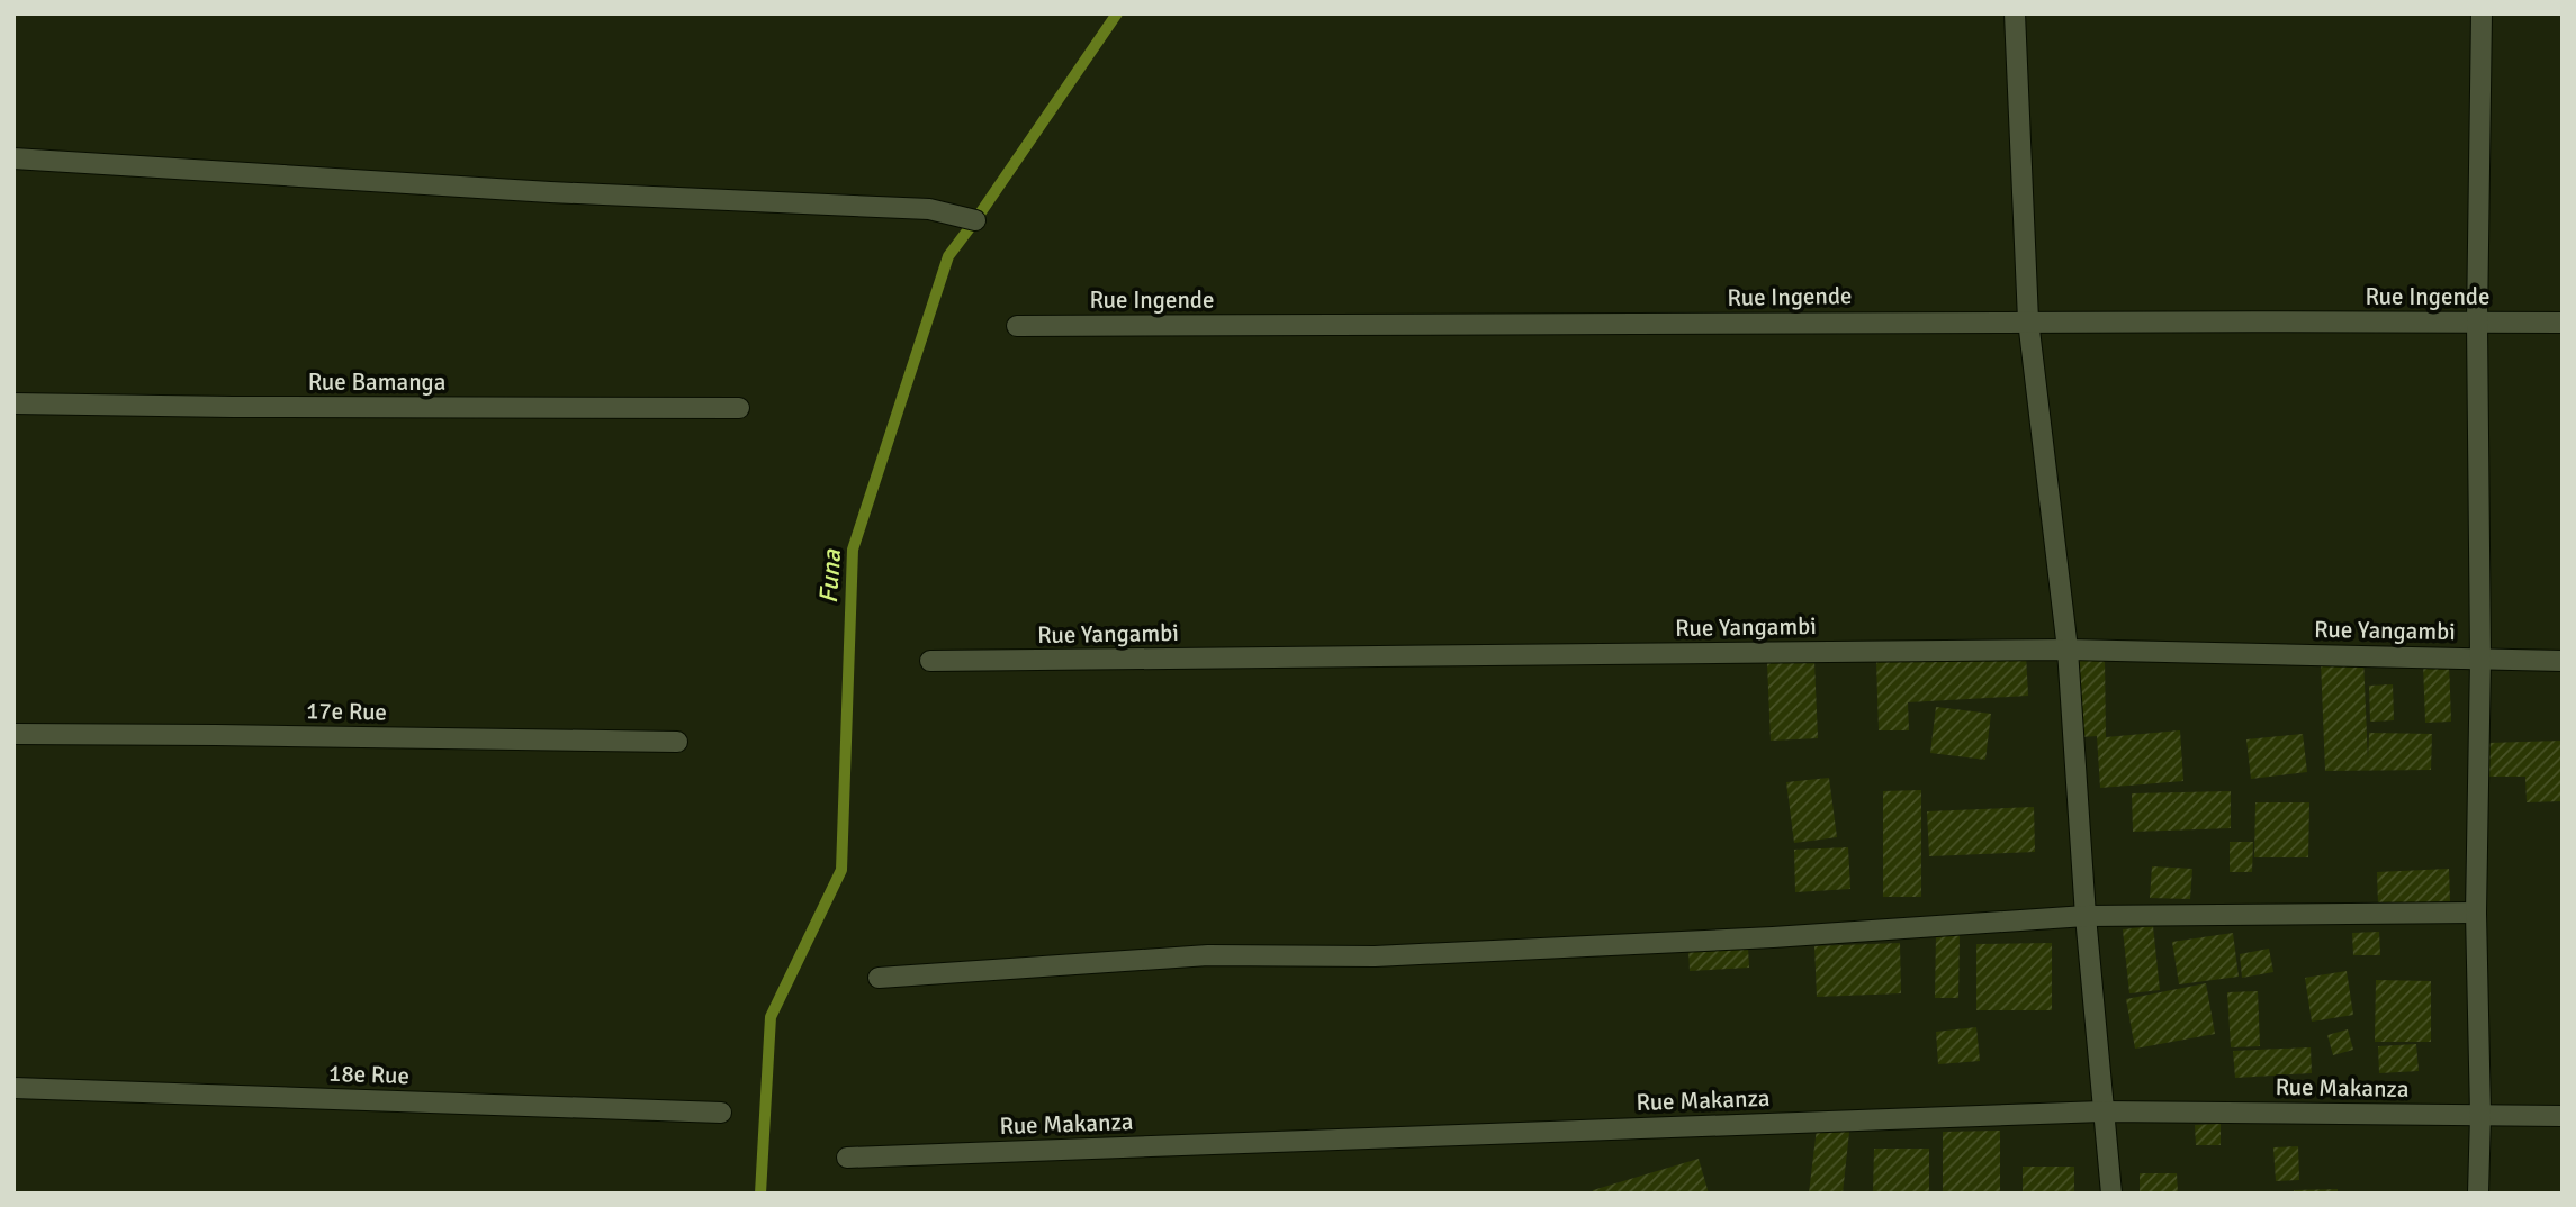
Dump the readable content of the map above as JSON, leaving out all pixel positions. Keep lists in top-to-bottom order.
{
  "streets": {
    "street": [
      "Rue Ingende",
      "Rue Bamanga",
      "Rue Yangambi",
      "17e Rue",
      "18e Rue",
      "Rue Makanza"
    ]
  },
  "water": ["Funa"]
}
